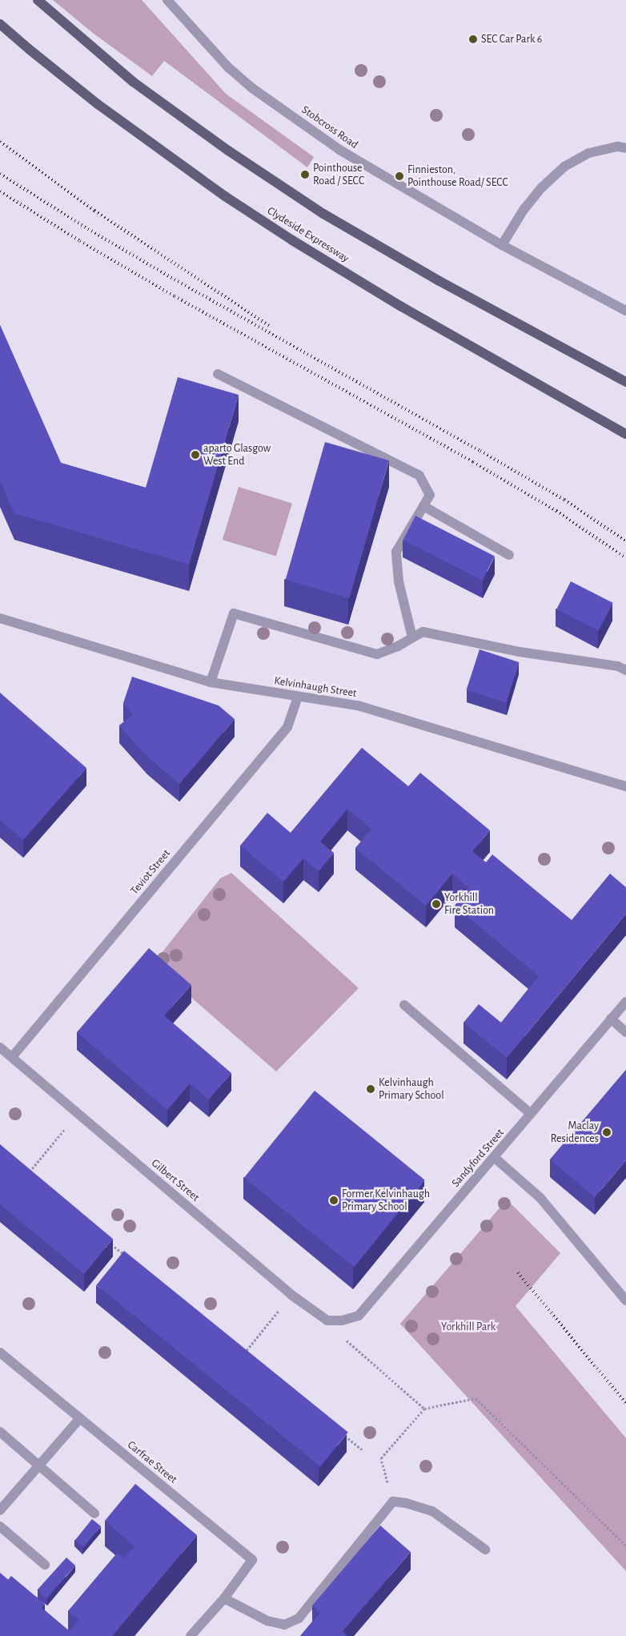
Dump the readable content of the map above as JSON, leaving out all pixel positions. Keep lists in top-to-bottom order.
{
  "streets": {
    "main road": ["Clydeside Expressway"],
    "street": [
      "Stobcross Road",
      "Kelvinhaugh Street",
      "Teviot Street",
      "Sandyford Street",
      "Gilbert Street",
      "Carfrae Street"
    ]
  },
  "crossings": [
    ["Kelvinhaugh Street", "Teviot Street"],
    ["Teviot Street", "Gilbert Street"],
    ["Sandyford Street", "Gilbert Street"]
  ],
  "parks": ["Yorkhill Park"],
  "places": [
    "SEC Car Park 6",
    "Pointhouse Road / SECC",
    "Finnieston, Pointhouse Road/ SECC",
    "aparto Glasgow West End",
    "Yorkhill Fire Station",
    "Kelvinhaugh Primary School",
    "Maclay Residences",
    "Former Kelvinhaugh Primary School"
  ]
}
